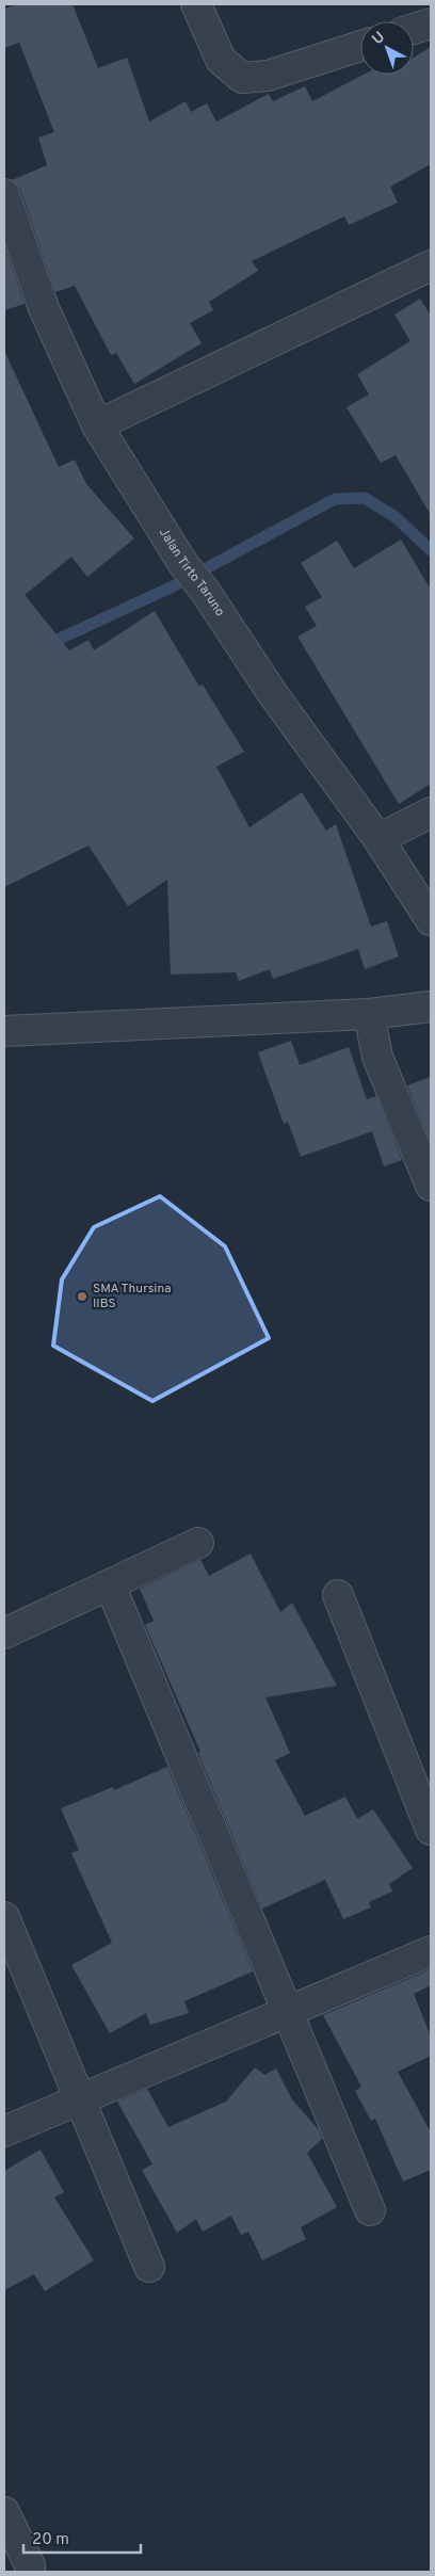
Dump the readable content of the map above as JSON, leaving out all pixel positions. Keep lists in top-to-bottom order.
{
  "streets": {
    "street": ["Jalan Tirto Taruno"]
  },
  "places": ["SMA Thursina IIBS"],
  "scale_bar": "20 m",
  "north": "top left"
}
